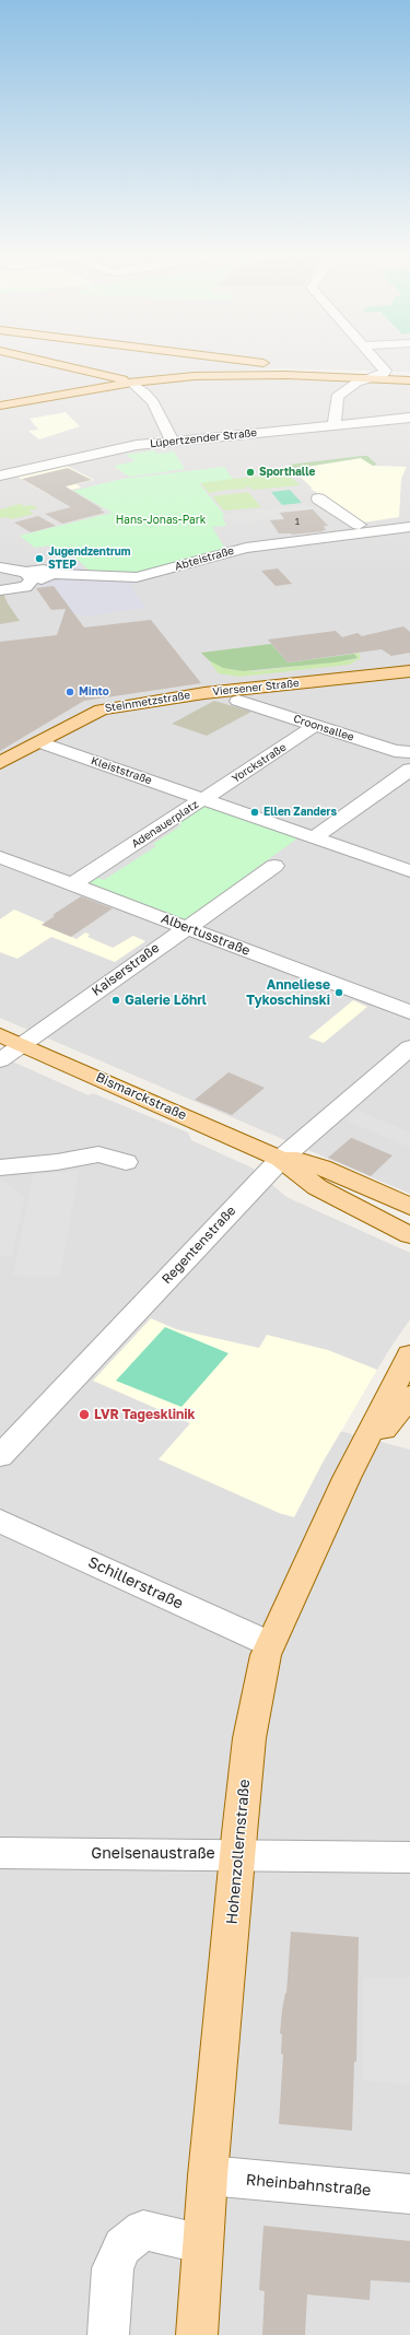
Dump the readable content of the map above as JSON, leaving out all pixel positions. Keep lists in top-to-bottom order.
{
  "streets": {
    "main road": [
      "Viersener Straße",
      "Steinmetzstraße",
      "Bismarckstraße",
      "Hohenzollernstraße"
    ],
    "street": [
      "Lüpertzender Straße",
      "Abteistraße",
      "Croonsallee",
      "Yorckstraße",
      "Kleiststraße",
      "Adenauerplatz",
      "Albertusstraße",
      "Kaiserstraße",
      "Regentenstraße",
      "Schillerstraße",
      "Gneisenaustraße",
      "Rheinbahnstraße"
    ]
  },
  "crossings": [
    ["Viersener Straße", "Steinmetzstraße"],
    ["Steinmetzstraße", "Kleiststraße"],
    ["Croonsallee", "Yorckstraße"],
    ["Yorckstraße", "Kleiststraße"],
    ["Yorckstraße", "Adenauerplatz"],
    ["Kleiststraße", "Adenauerplatz"],
    ["Adenauerplatz", "Albertusstraße"],
    ["Albertusstraße", "Kaiserstraße"],
    ["Kaiserstraße", "Bismarckstraße"],
    ["Bismarckstraße", "Regentenstraße"],
    ["Schillerstraße", "Hohenzollernstraße"],
    ["Hohenzollernstraße", "Gneisenaustraße"],
    ["Hohenzollernstraße", "Rheinbahnstraße"]
  ],
  "parks": ["Hans-Jonas-Park"],
  "places": [
    "Sporthalle",
    "Jugendzentrum STEP",
    "Minto",
    "Ellen Zanders",
    "Anneliese Tykoschinski",
    "Galerie Löhrl",
    "LVR Tagesklinik"
  ],
  "house_numbers": ["1"]
}
